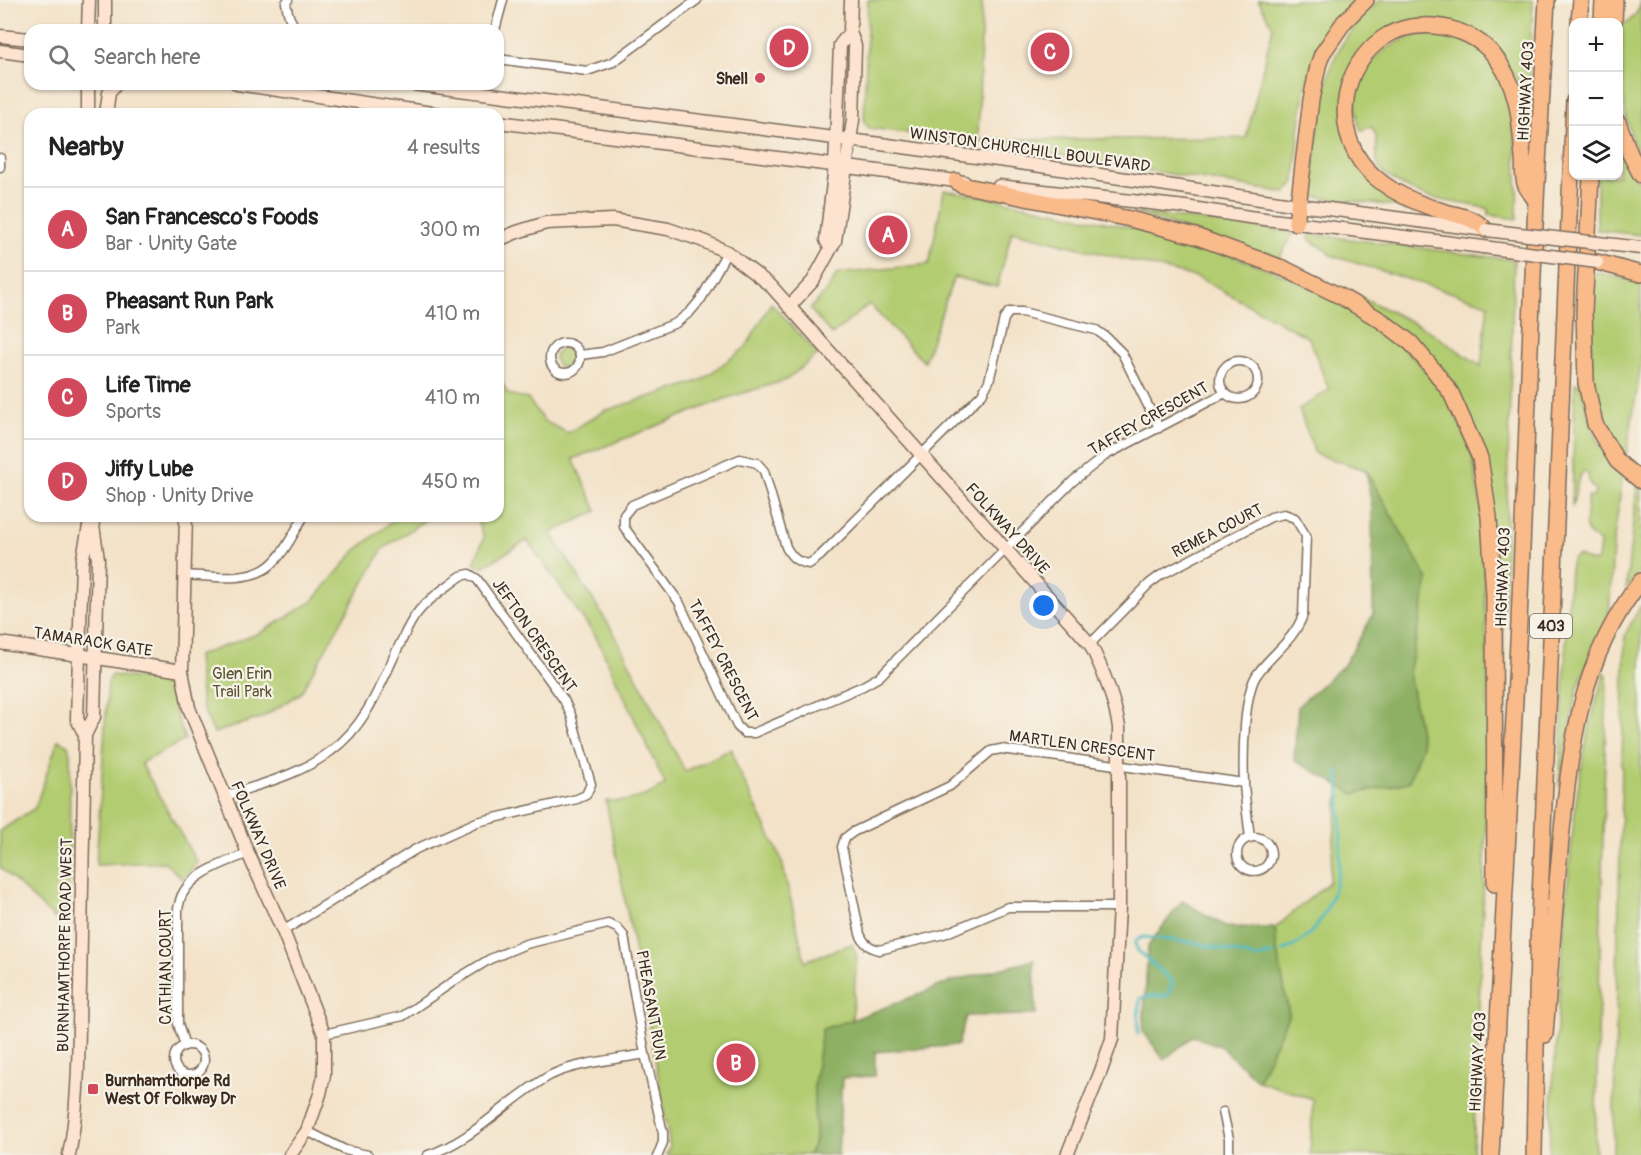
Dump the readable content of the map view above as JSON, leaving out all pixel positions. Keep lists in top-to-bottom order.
{
  "streets": {
    "highway": ["HIGHWAY 403", "403"],
    "main road": [
      "WINSTON CHURCHILL BOULEVARD",
      "FOLKWAY DRIVE",
      "TAMARACK GATE",
      "BURNHAMTHORPE ROAD WEST"
    ],
    "street": [
      "TAFFEY CRESCENT",
      "REMEA COURT",
      "JEFTON CRESCENT",
      "MARTLEN CRESCENT",
      "CATHIAN COURT",
      "PHEASANT RUN"
    ]
  },
  "crossings": [
    ["TAFFEY CRESCENT", "FOLKWAY DRIVE"],
    ["FOLKWAY DRIVE", "REMEA COURT"],
    ["FOLKWAY DRIVE", "JEFTON CRESCENT"],
    ["FOLKWAY DRIVE", "TAMARACK GATE"],
    ["FOLKWAY DRIVE", "MARTLEN CRESCENT"],
    ["FOLKWAY DRIVE", "CATHIAN COURT"],
    ["FOLKWAY DRIVE", "PHEASANT RUN"],
    ["REMEA COURT", "MARTLEN CRESCENT"],
    ["TAMARACK GATE", "BURNHAMTHORPE ROAD WEST"]
  ],
  "parks": ["Glen Erin Trail Park"],
  "places": {
    "other": ["Shell"],
    "transit": ["Burnhamthorpe Rd West Of Folkway Dr"]
  },
  "page": {
    "map_buttons": ["+", "−"],
    "search": "Search here",
    "pins": [
      "D",
      "C",
      "A",
      "B"
    ],
    "heading": ["Nearby", "4 results"],
    "list": [
      {
        "mark": "A",
        "name": "San Francesco's Foods",
        "note": "Bar · Unity Gate",
        "value": "300 m"
      },
      {
        "mark": "B",
        "name": "Pheasant Run Park",
        "note": "Park",
        "value": "410 m"
      },
      {
        "mark": "C",
        "name": "Life Time",
        "note": "Sports",
        "value": "410 m"
      },
      {
        "mark": "D",
        "name": "Jiffy Lube",
        "note": "Shop · Unity Drive",
        "value": "450 m"
      }
    ]
  }
}
